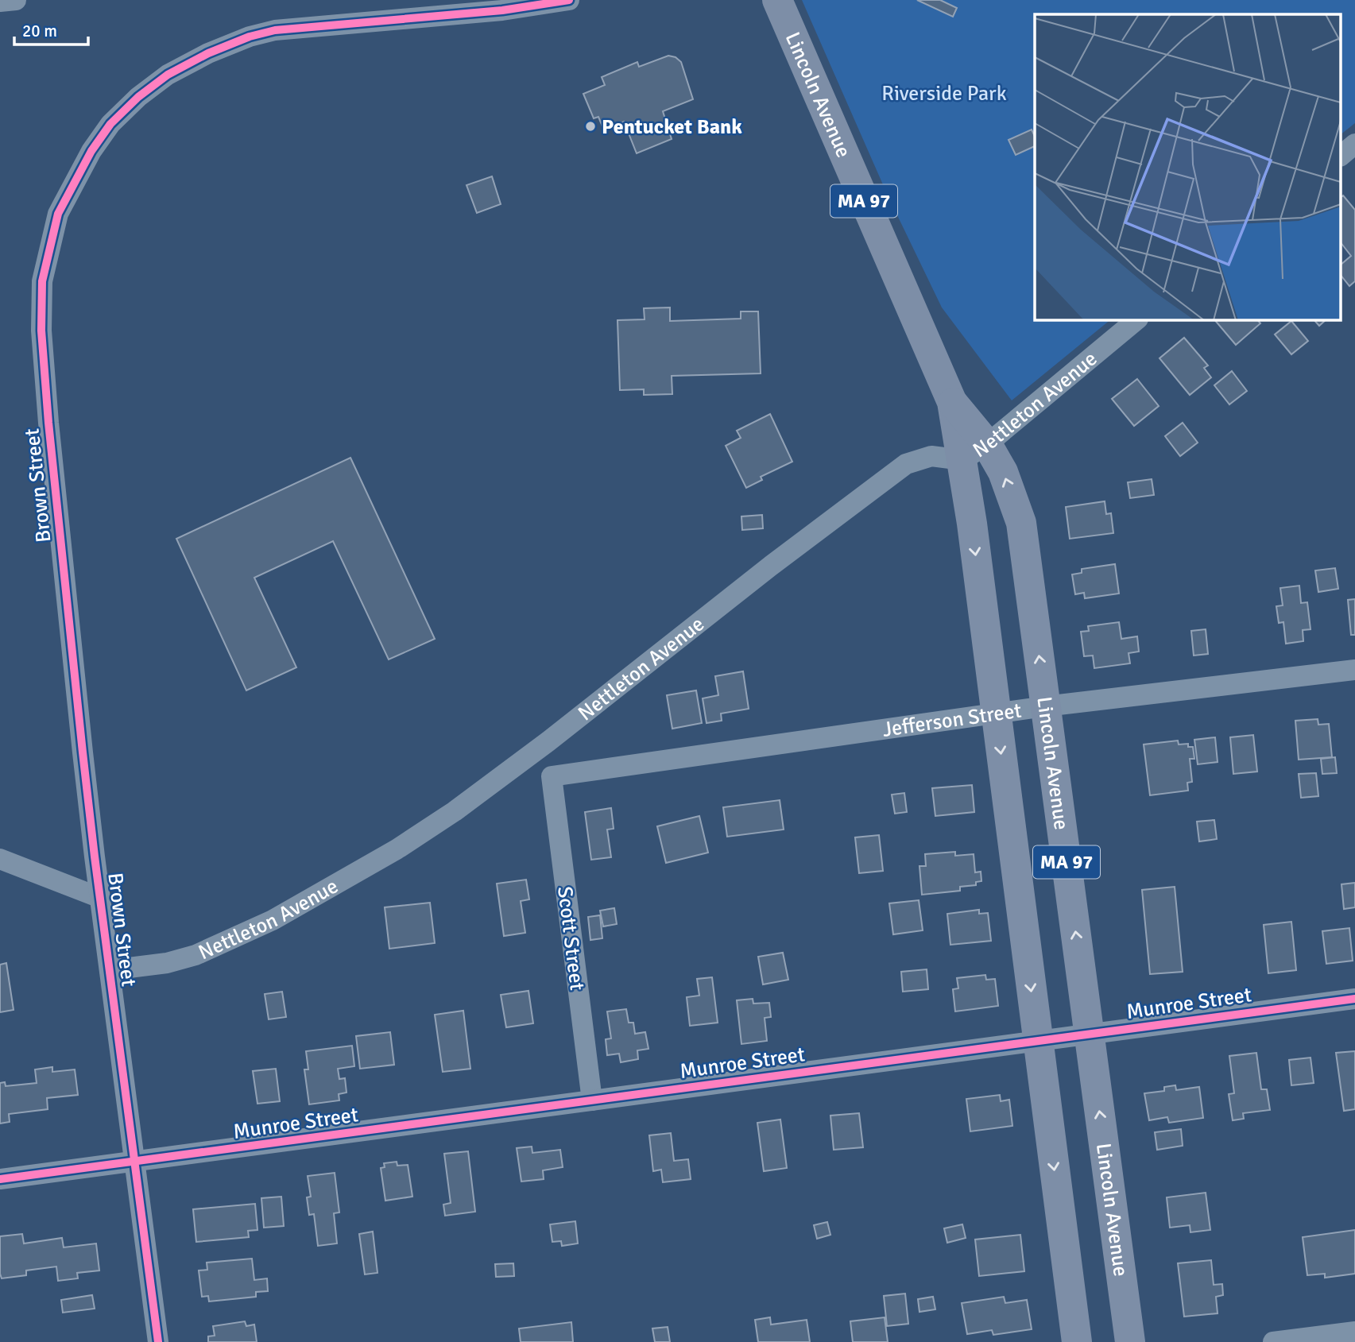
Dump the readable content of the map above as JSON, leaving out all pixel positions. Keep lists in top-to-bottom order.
{
  "streets": {
    "main road": ["Lincoln Avenue", "MA 97"],
    "street": [
      "Nettleton Avenue",
      "Brown Street",
      "Jefferson Street",
      "Scott Street",
      "Munroe Street"
    ]
  },
  "crossings": [
    ["Lincoln Avenue", "MA 97"],
    ["Lincoln Avenue", "Nettleton Avenue"],
    ["Lincoln Avenue", "Jefferson Street"],
    ["Lincoln Avenue", "Munroe Street"],
    ["MA 97", "Nettleton Avenue"],
    ["MA 97", "Jefferson Street"],
    ["MA 97", "Munroe Street"],
    ["Nettleton Avenue", "Brown Street"],
    ["Brown Street", "Munroe Street"],
    ["Jefferson Street", "Scott Street"],
    ["Scott Street", "Munroe Street"]
  ],
  "parks": ["Riverside Park"],
  "places": ["Pentucket Bank"],
  "scale_bar": "20 m"
}
